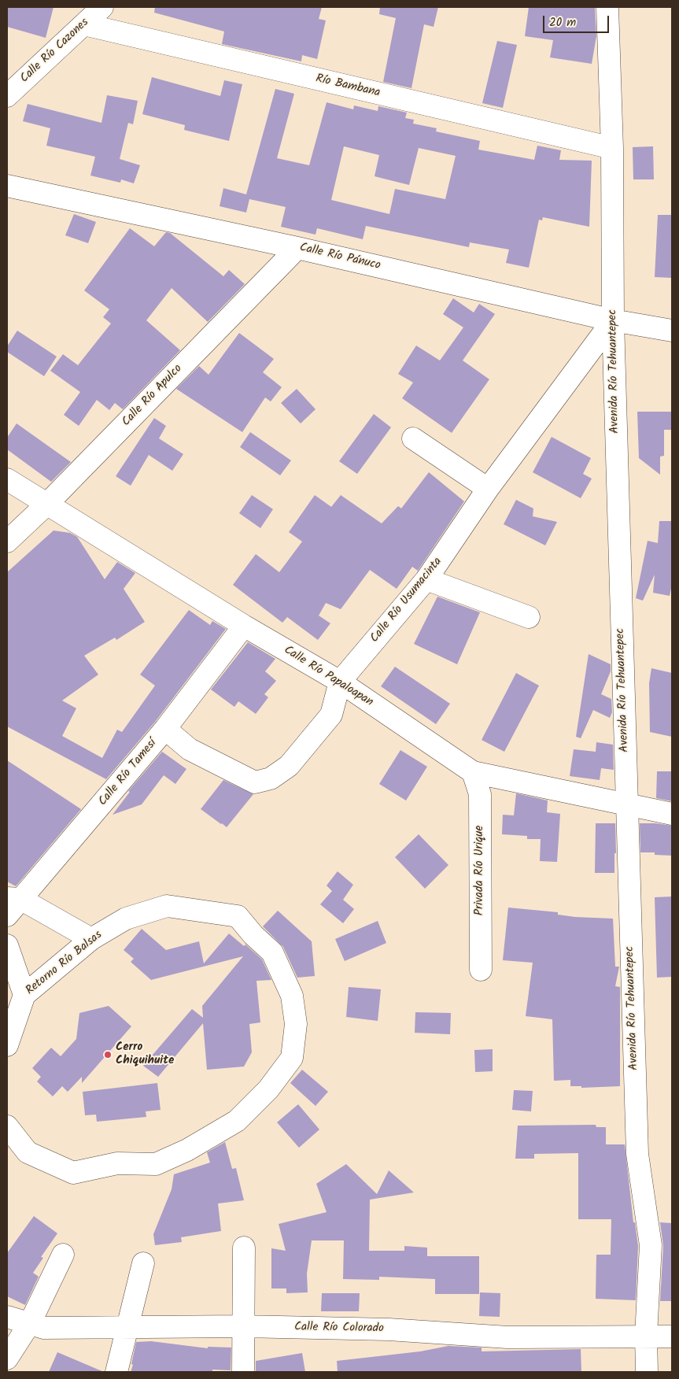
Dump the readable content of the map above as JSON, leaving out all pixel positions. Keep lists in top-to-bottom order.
{
  "streets": {
    "street": [
      "Calle Río Cazones",
      "Río Bambana",
      "Calle Río Pánuco",
      "Avenida Río Tehuantepec",
      "Calle Río Apulco",
      "Calle Río Usumacinta",
      "Calle Río Papaloapan",
      "Calle Río Tamesí",
      "Privada Río Urique",
      "Retorno Río Balsas",
      "Calle Río Colorado"
    ]
  },
  "crossings": [
    ["Calle Río Cazones", "Río Bambana"],
    ["Río Bambana", "Avenida Río Tehuantepec"],
    ["Calle Río Pánuco", "Avenida Río Tehuantepec"],
    ["Calle Río Pánuco", "Calle Río Apulco"],
    ["Calle Río Pánuco", "Calle Río Usumacinta"],
    ["Avenida Río Tehuantepec", "Calle Río Usumacinta"],
    ["Avenida Río Tehuantepec", "Calle Río Papaloapan"],
    ["Avenida Río Tehuantepec", "Calle Río Colorado"],
    ["Calle Río Apulco", "Calle Río Papaloapan"],
    ["Calle Río Usumacinta", "Calle Río Papaloapan"],
    ["Calle Río Usumacinta", "Calle Río Tamesí"],
    ["Calle Río Papaloapan", "Calle Río Tamesí"],
    ["Calle Río Papaloapan", "Privada Río Urique"]
  ],
  "places": ["Cerro Chiquihuite"],
  "scale_bar": "20 m"
}
